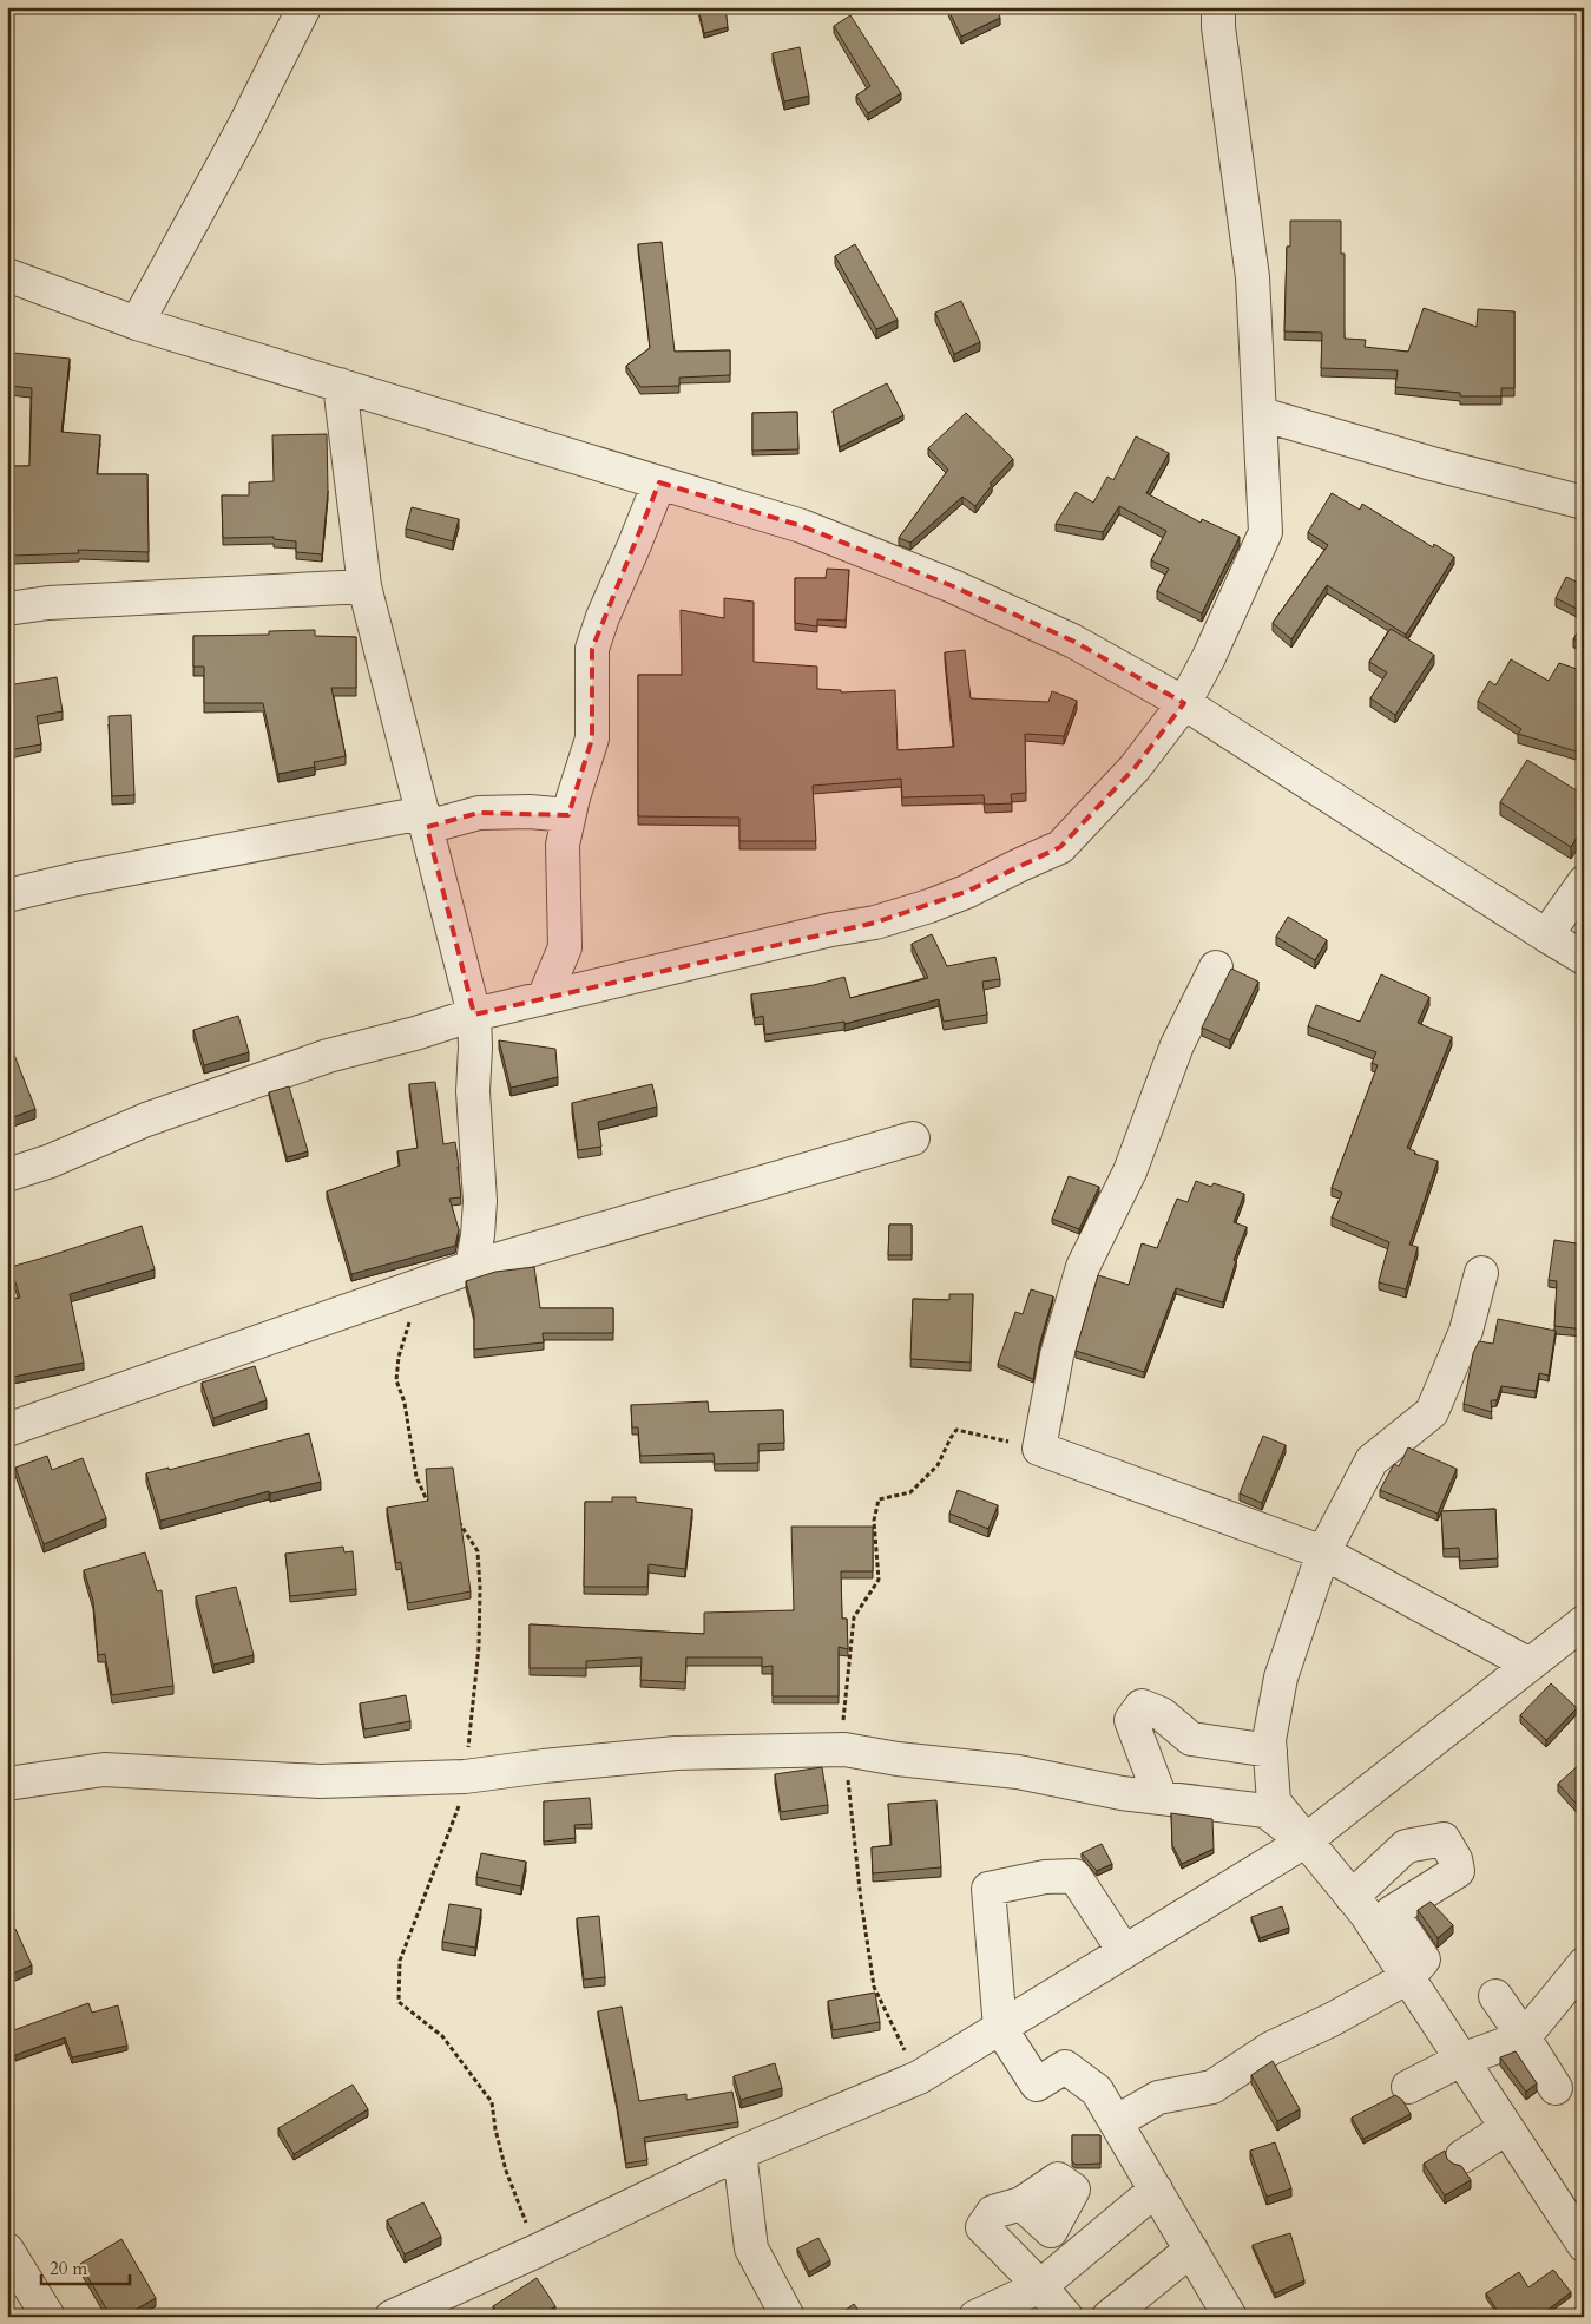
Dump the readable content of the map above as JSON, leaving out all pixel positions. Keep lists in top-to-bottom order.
{
  "scale_bar": "20 m"
}
